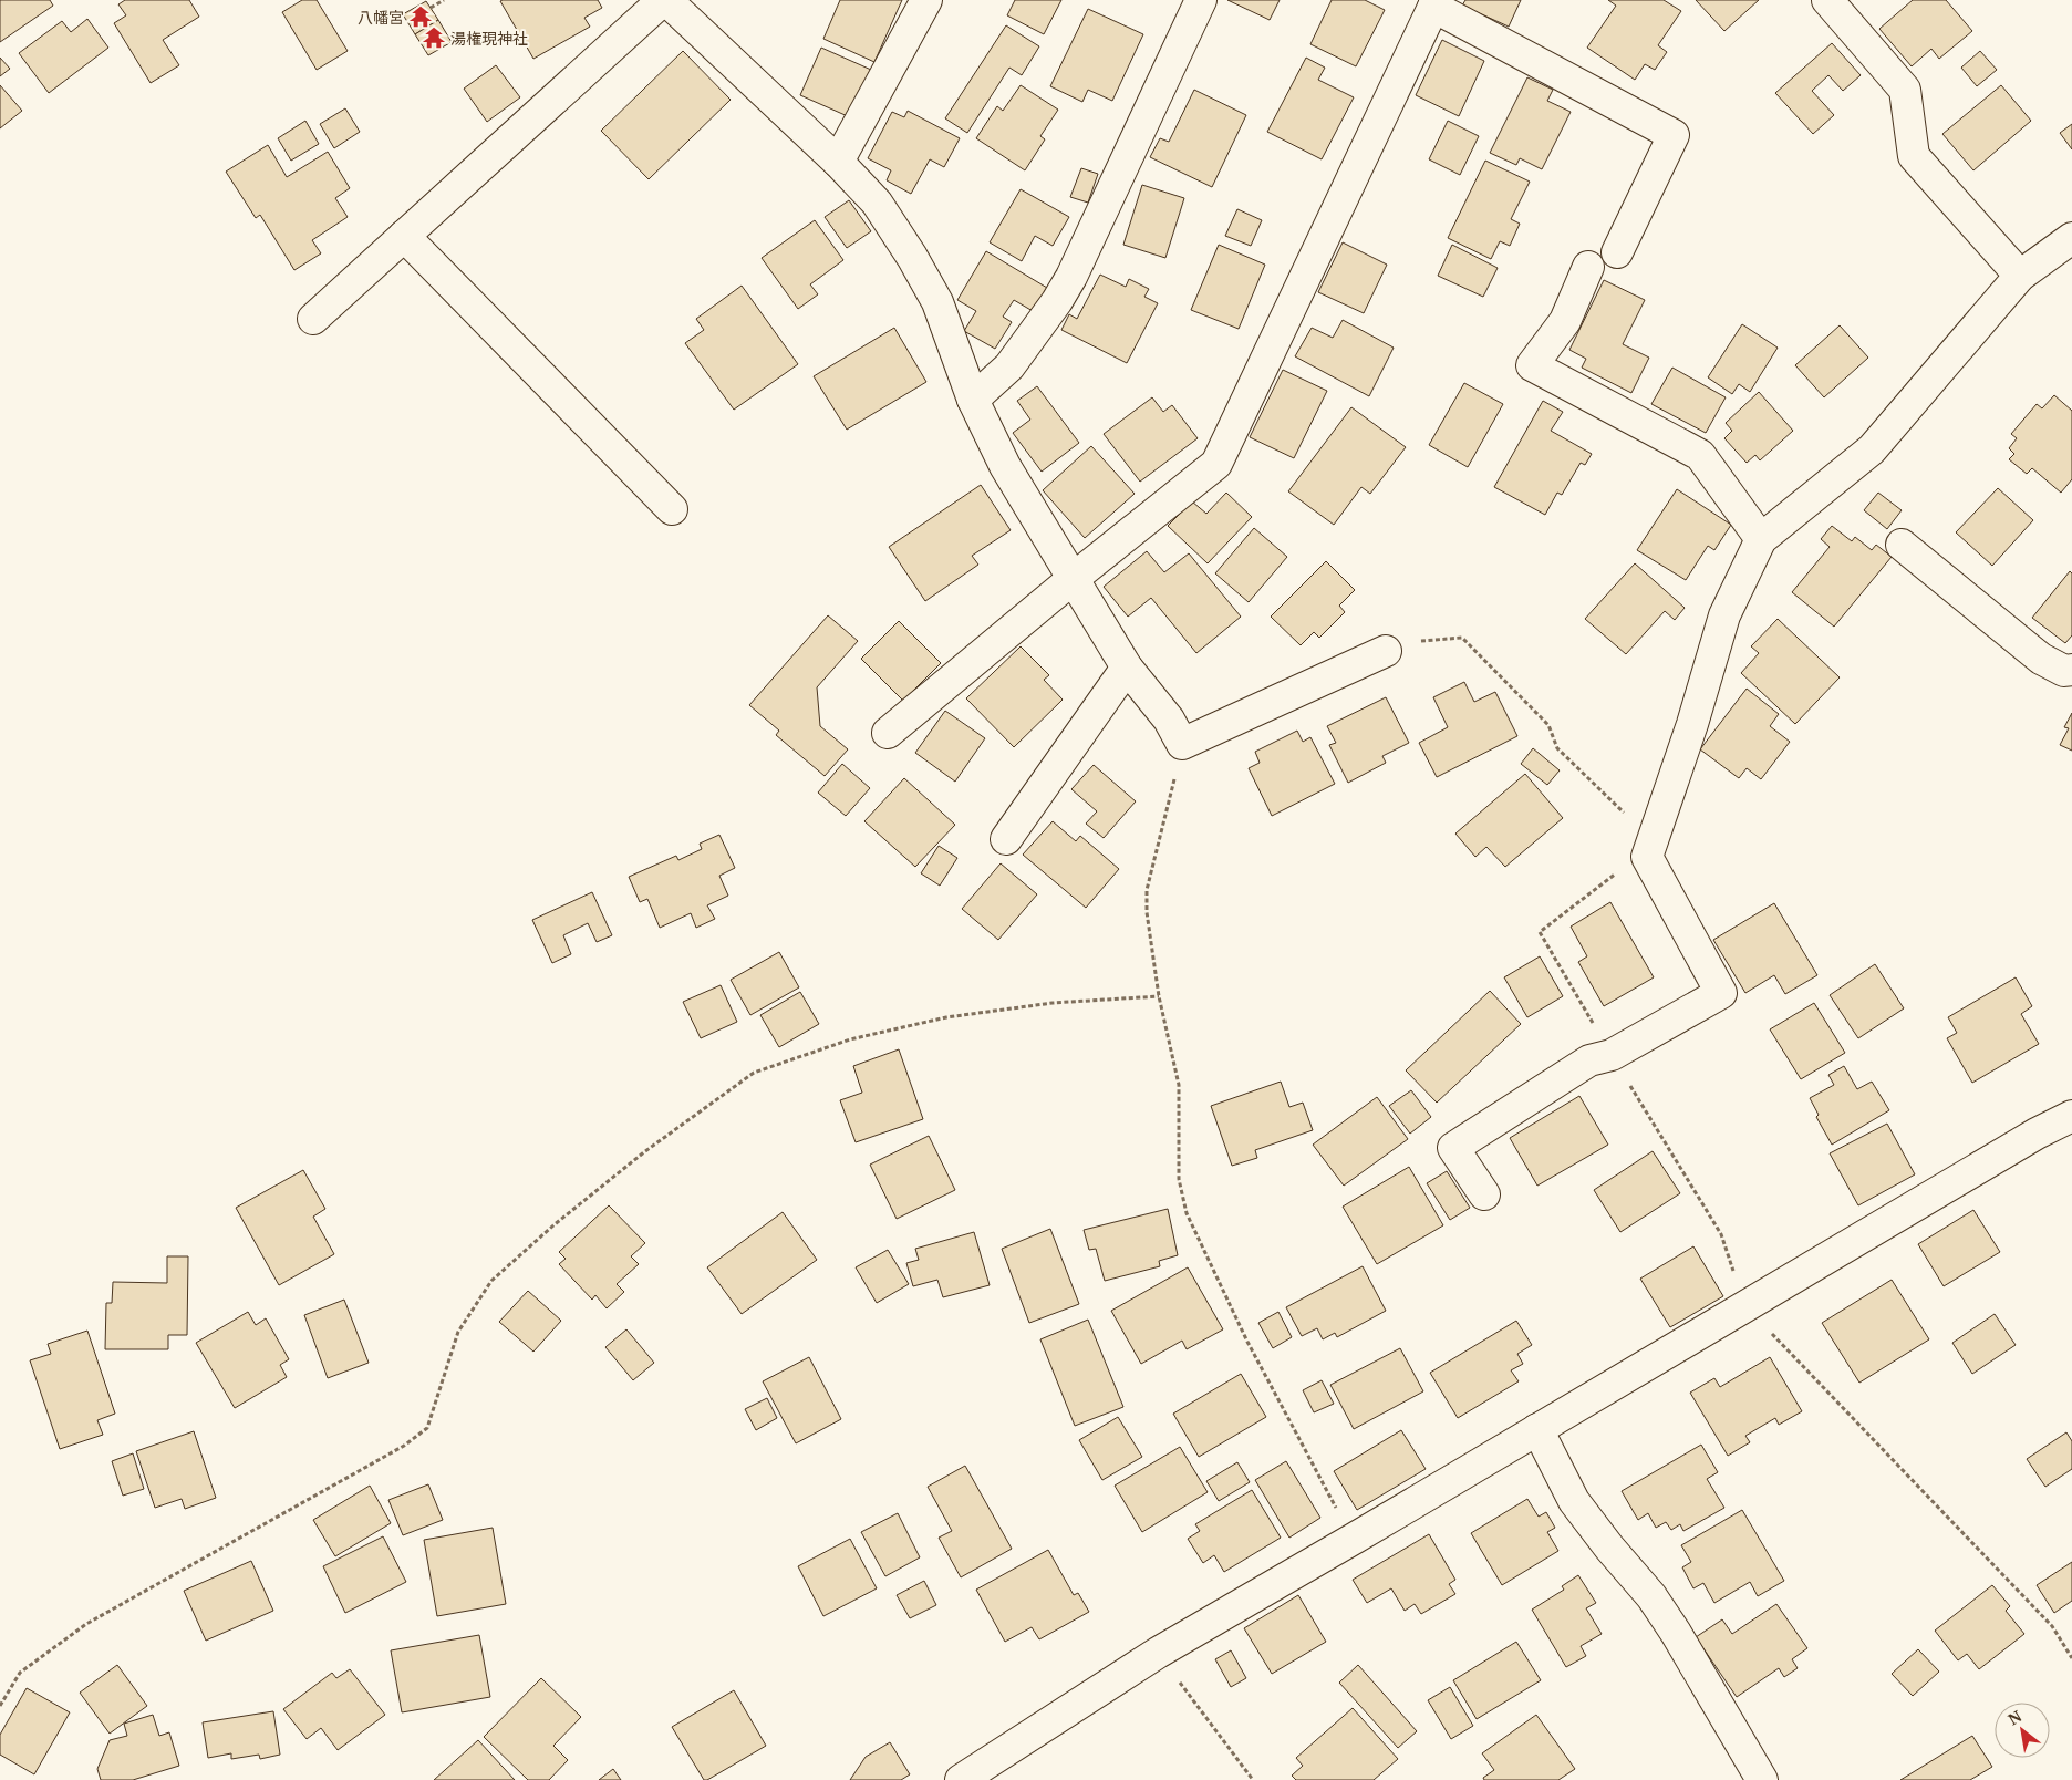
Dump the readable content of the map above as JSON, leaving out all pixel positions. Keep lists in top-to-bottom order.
{
  "places": {
    "temple": ["八幡宮", "湯権現神社"]
  },
  "north": "top left"
}
